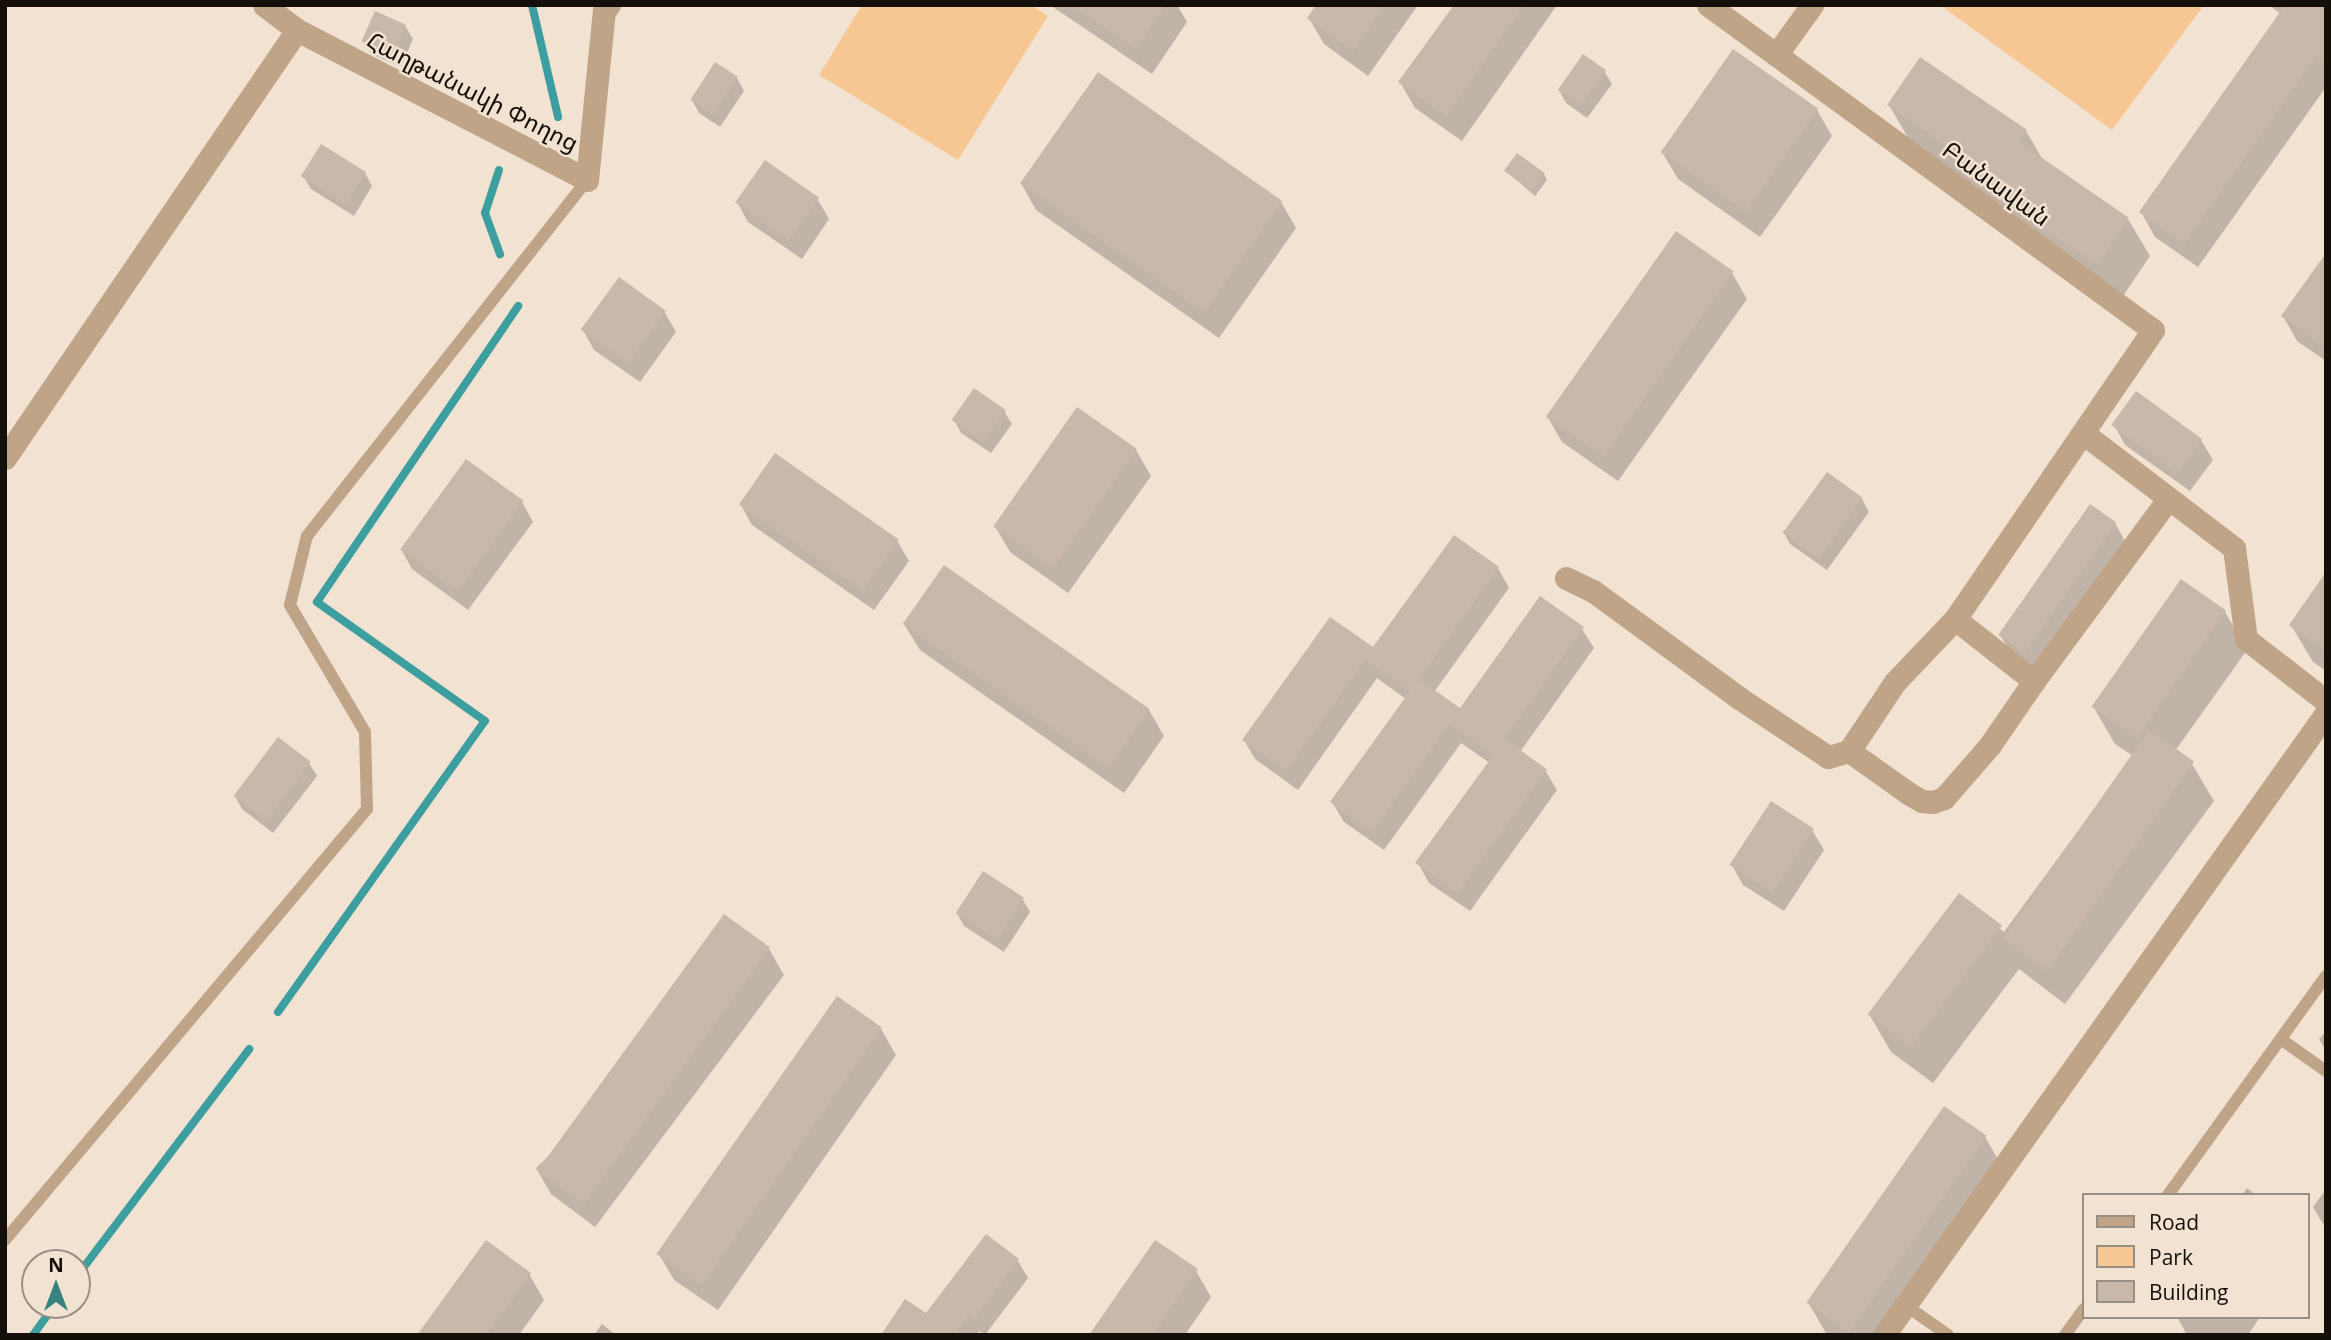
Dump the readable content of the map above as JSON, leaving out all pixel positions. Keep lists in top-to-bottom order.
{
  "streets": {
    "street": ["Հաղթանակի Փողոց", "Բանավան"]
  },
  "legend": ["Road", "Park", "Building"],
  "north": "top"
}
